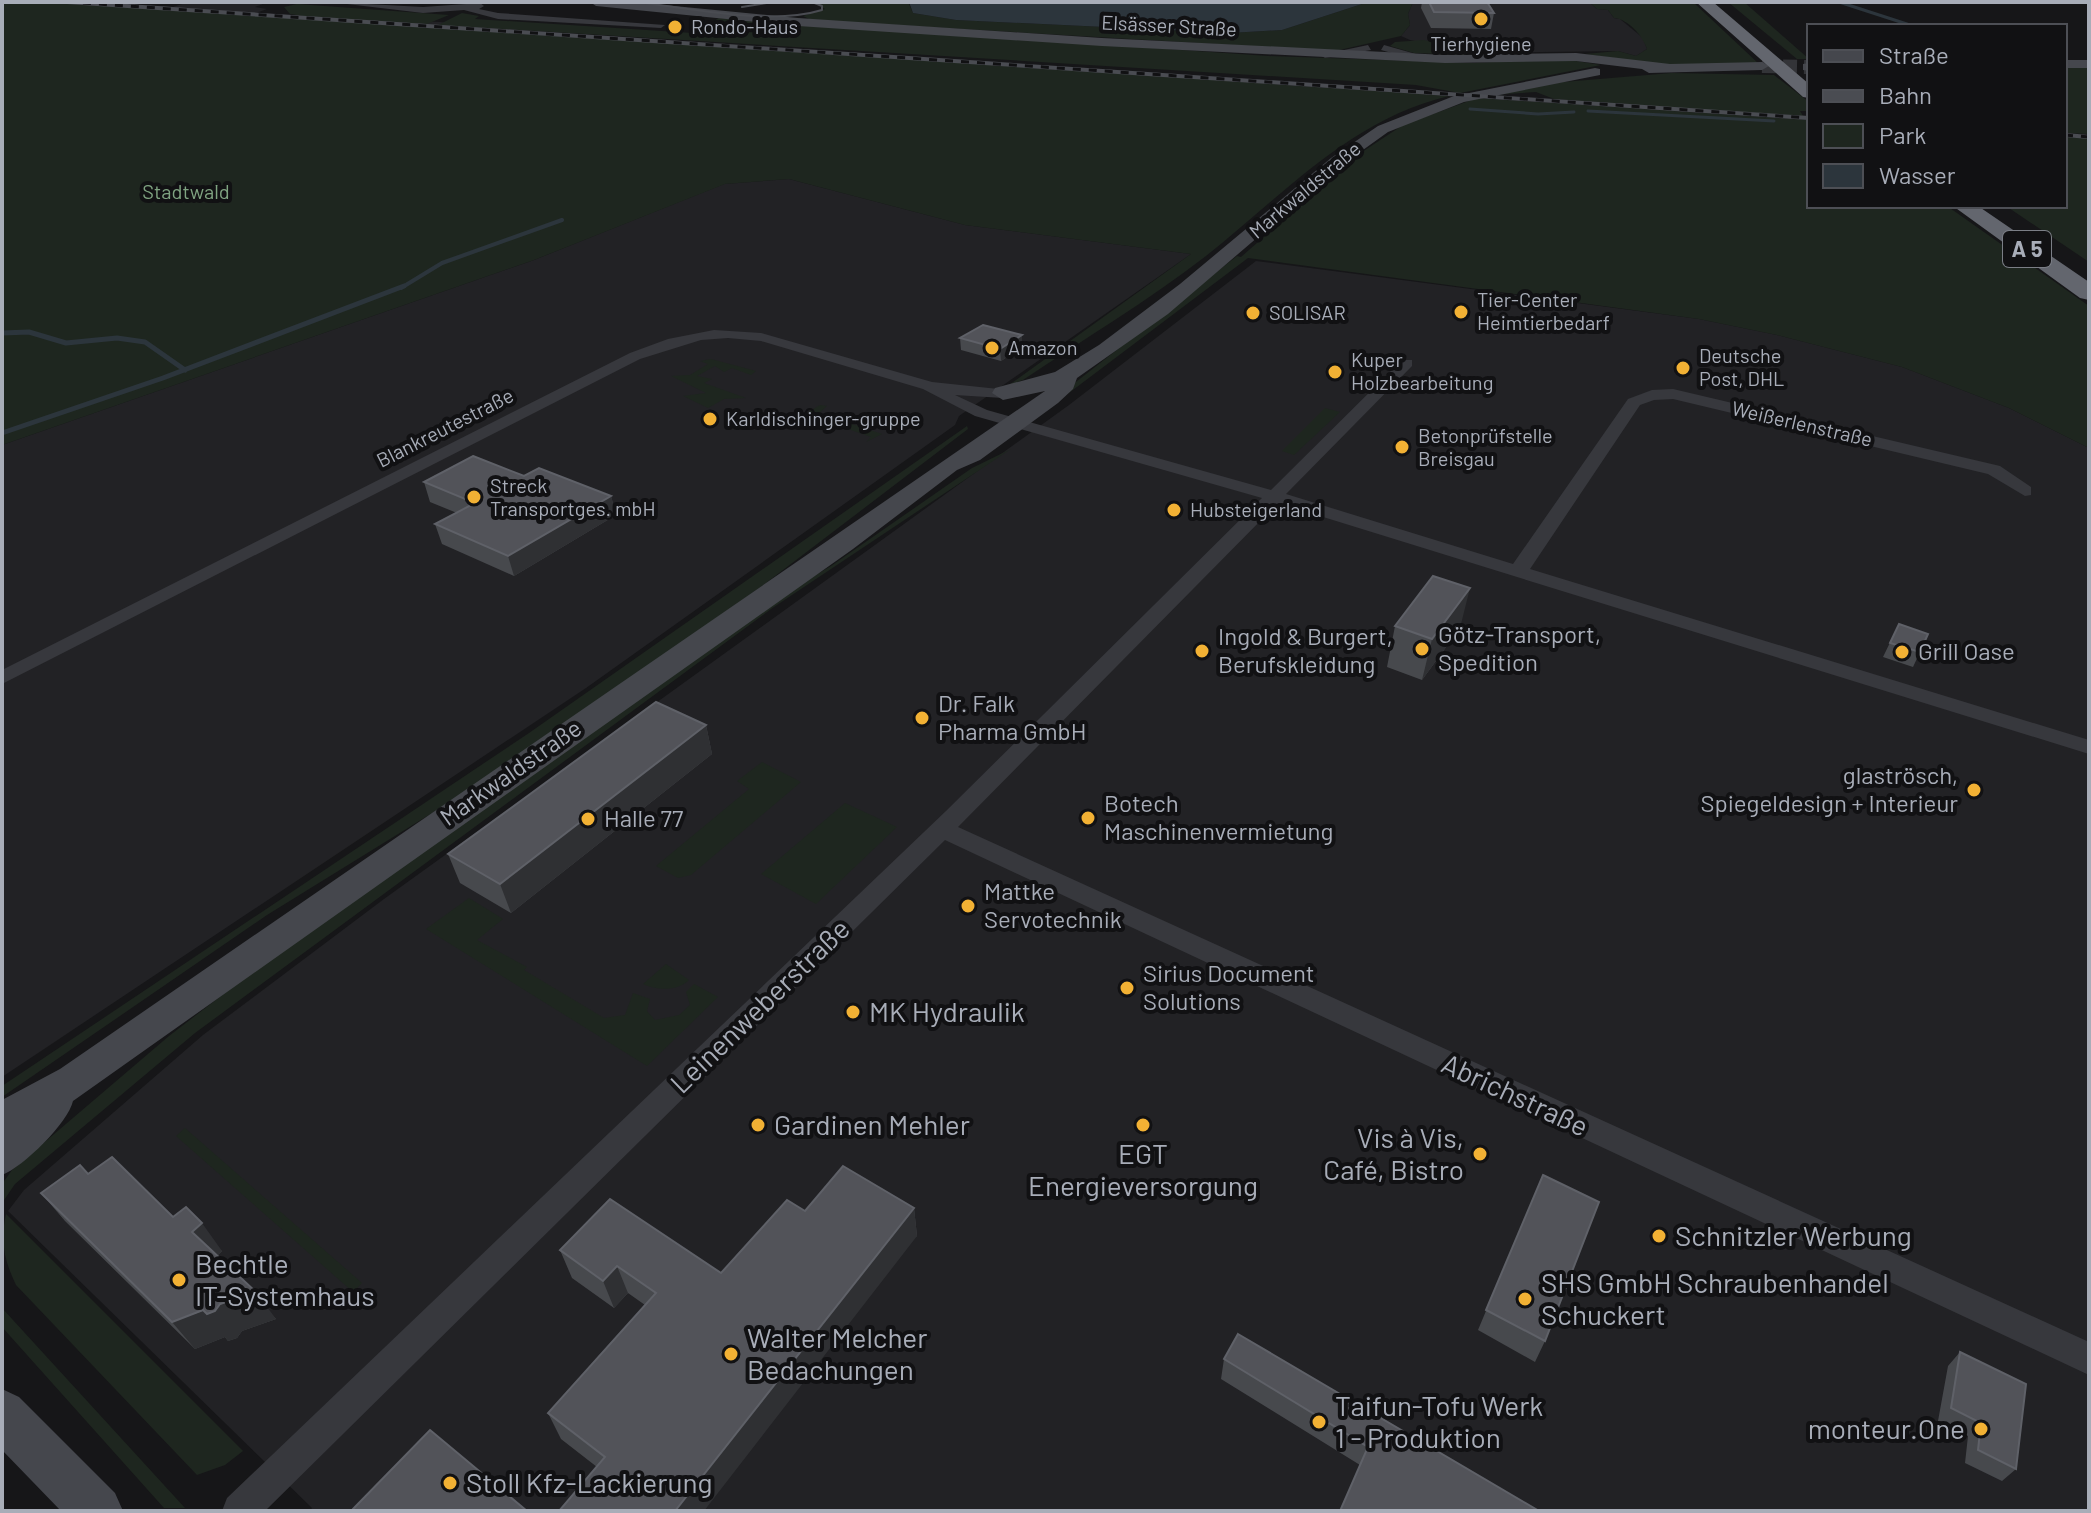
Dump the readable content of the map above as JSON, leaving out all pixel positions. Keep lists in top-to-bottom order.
{
  "streets": {
    "highway": ["A 5"],
    "main road": ["Elsässer Straße", "Markwaldstraße"],
    "street": [
      "Weißerlenstraße",
      "Blankreutestraße",
      "Leinenweberstraße",
      "Abrichstraße"
    ]
  },
  "crossings": [
    ["Elsässer Straße", "Markwaldstraße"],
    ["Markwaldstraße", "Blankreutestraße"],
    ["Leinenweberstraße", "Abrichstraße"]
  ],
  "parks": ["Stadtwald"],
  "places": [
    "Tierhygiene",
    "Rondo-Haus",
    "Tier-Center Heimtierbedarf",
    "SOLISAR",
    "Amazon",
    "Deutsche Post, DHL",
    "Kuper Holzbearbeitung",
    "Karldischinger-gruppe",
    "Betonprüfstelle Breisgau",
    "Streck Transportges. mbH",
    "Hubsteigerland",
    "Götz-Transport, Spedition",
    "Ingold & Burgert, Berufskleidung",
    "Grill Oase",
    "Dr. Falk Pharma GmbH",
    "glaströsch, Spiegeldesign + Interieur",
    "Botech Maschinenvermietung",
    "Halle 77",
    "Mattke Servotechnik",
    "Sirius Document Solutions",
    "MK Hydraulik",
    "Gardinen Mehler",
    "EGT Energieversorgung",
    "Vis à Vis, Café, Bistro",
    "Schnitzler Werbung",
    "Bechtle IT-Systemhaus",
    "SHS GmbH Schraubenhandel Schuckert",
    "Walter Melcher Bedachungen",
    "Taifun-Tofu Werk 1 - Produktion",
    "monteur.One",
    "Stoll Kfz-Lackierung"
  ],
  "legend": [
    "Straße",
    "Bahn",
    "Park",
    "Wasser"
  ]
}
